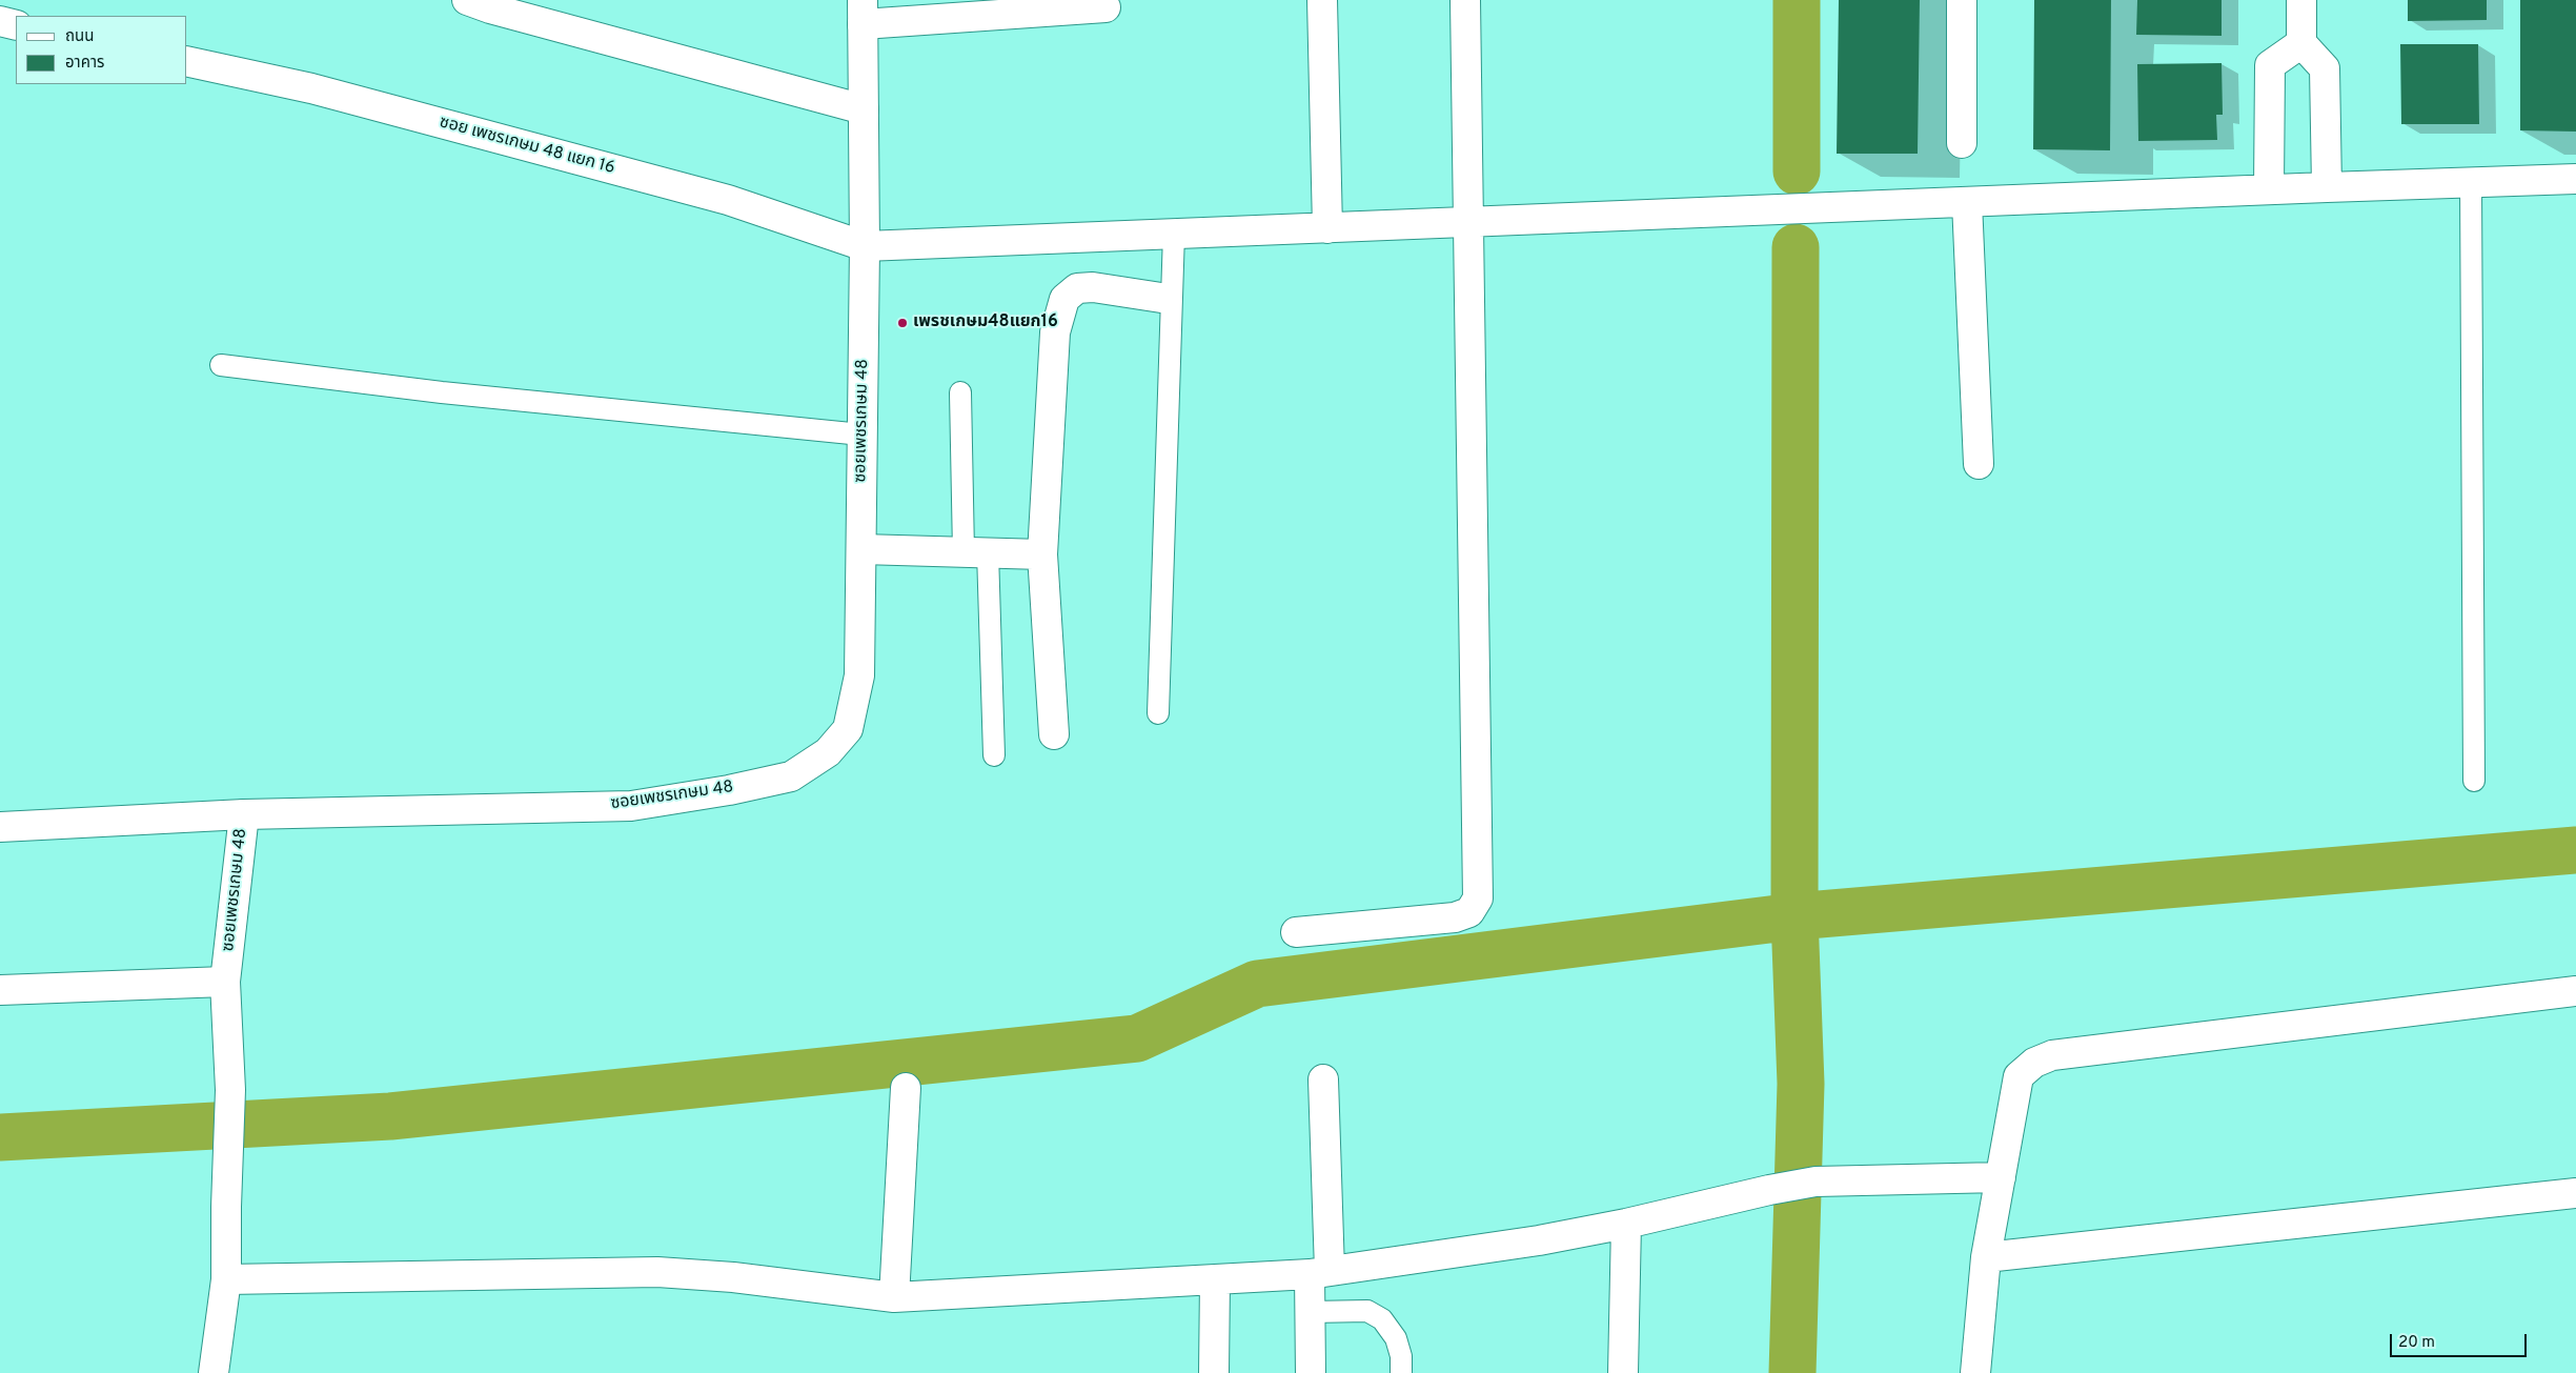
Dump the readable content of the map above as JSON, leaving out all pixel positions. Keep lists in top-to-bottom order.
{
  "streets": {
    "street": ["ซอย เพชรเกษม 48 แยก 16", "ซอยเพชรเกษม 48"]
  },
  "crossings": [
    ["ซอย เพชรเกษม 48 แยก 16", "ซอยเพชรเกษม 48"]
  ],
  "places": ["เพรชเกษม48แยก16"],
  "legend": ["ถนน", "อาคาร"],
  "scale_bar": "20 m"
}
